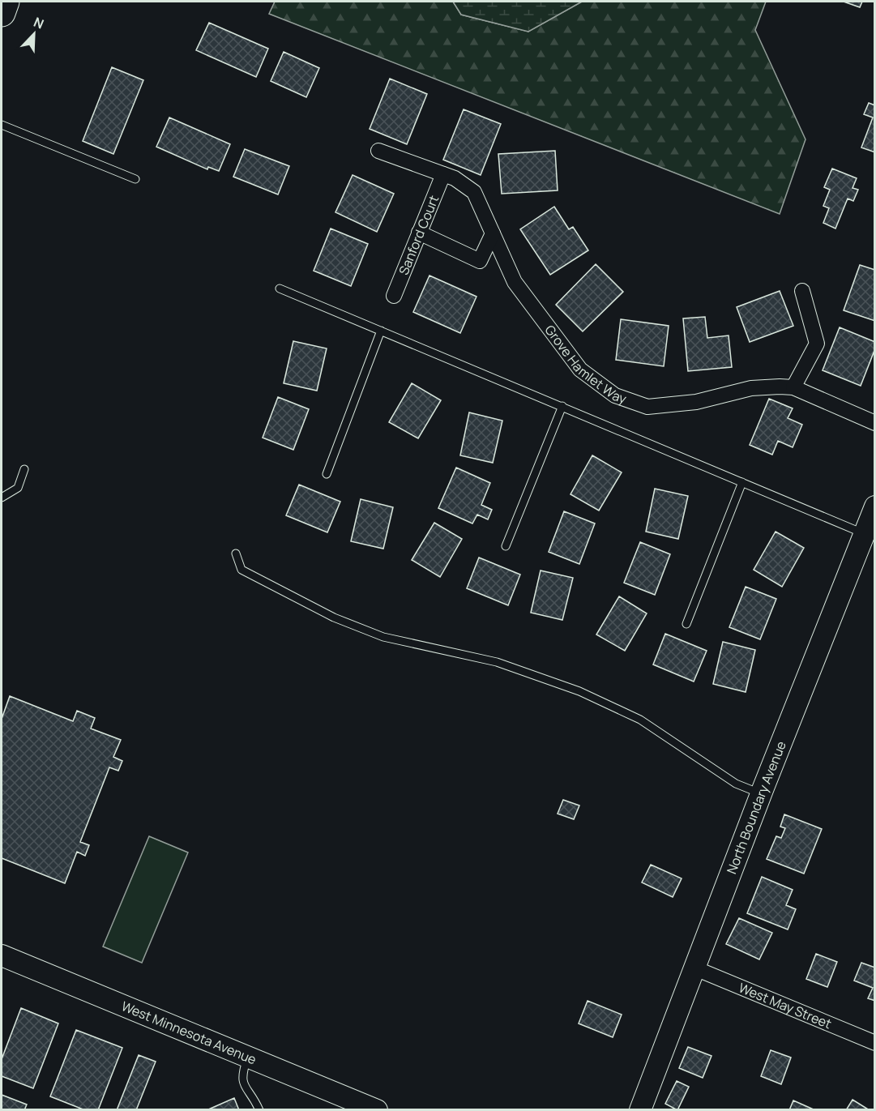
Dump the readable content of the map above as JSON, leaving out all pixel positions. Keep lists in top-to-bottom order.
{
  "streets": {
    "street": [
      "Sanford Court",
      "Grove Hamlet Way",
      "North Boundary Avenue",
      "West May Street",
      "West Minnesota Avenue"
    ]
  },
  "crossings": [
    ["Sanford Court", "Grove Hamlet Way"],
    ["North Boundary Avenue", "West May Street"]
  ],
  "north": "top right"
}
